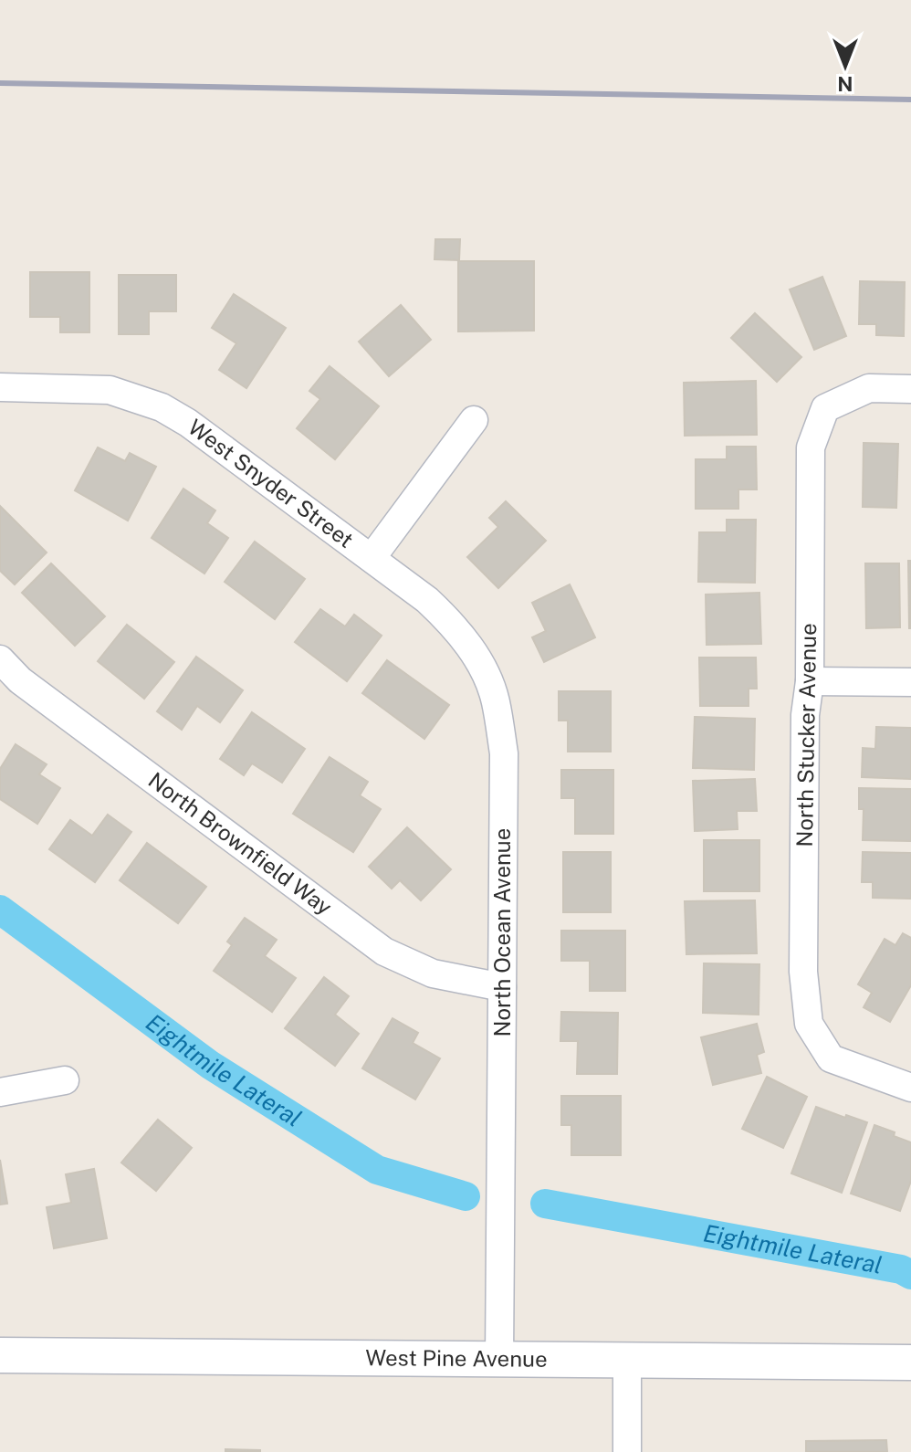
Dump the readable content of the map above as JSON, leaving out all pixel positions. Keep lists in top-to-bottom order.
{
  "streets": {
    "street": [
      "West Snyder Street",
      "North Stucker Avenue",
      "North Brownfield Way",
      "North Ocean Avenue",
      "West Pine Avenue"
    ]
  },
  "crossings": [
    ["West Snyder Street", "North Ocean Avenue"],
    ["North Brownfield Way", "North Ocean Avenue"],
    ["North Ocean Avenue", "West Pine Avenue"]
  ],
  "water": ["Eightmile Lateral"],
  "north": "bottom"
}
